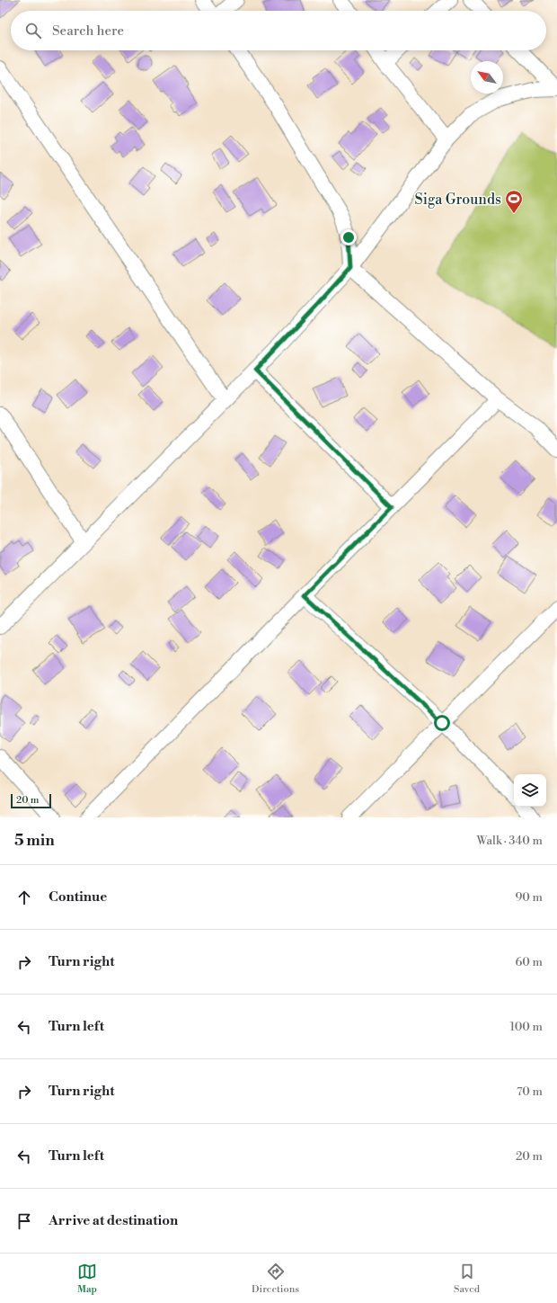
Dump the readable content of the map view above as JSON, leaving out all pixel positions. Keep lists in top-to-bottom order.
{
  "places": {
    "sports": ["Siga Grounds"]
  },
  "scale_bar": "20 m",
  "north": "top left",
  "page": {
    "search": "Search here",
    "scale": "20 m",
    "heading": ["5 min", "Walk · 340 m"],
    "list": [
      ["Continue", "90 m"],
      ["Turn right", "60 m"],
      ["Turn left", "100 m"],
      ["Turn right", "70 m"],
      ["Turn left", "20 m"],
      "Arrive at destination"
    ],
    "nav": ["Map", "Directions", "Saved"]
  }
}
